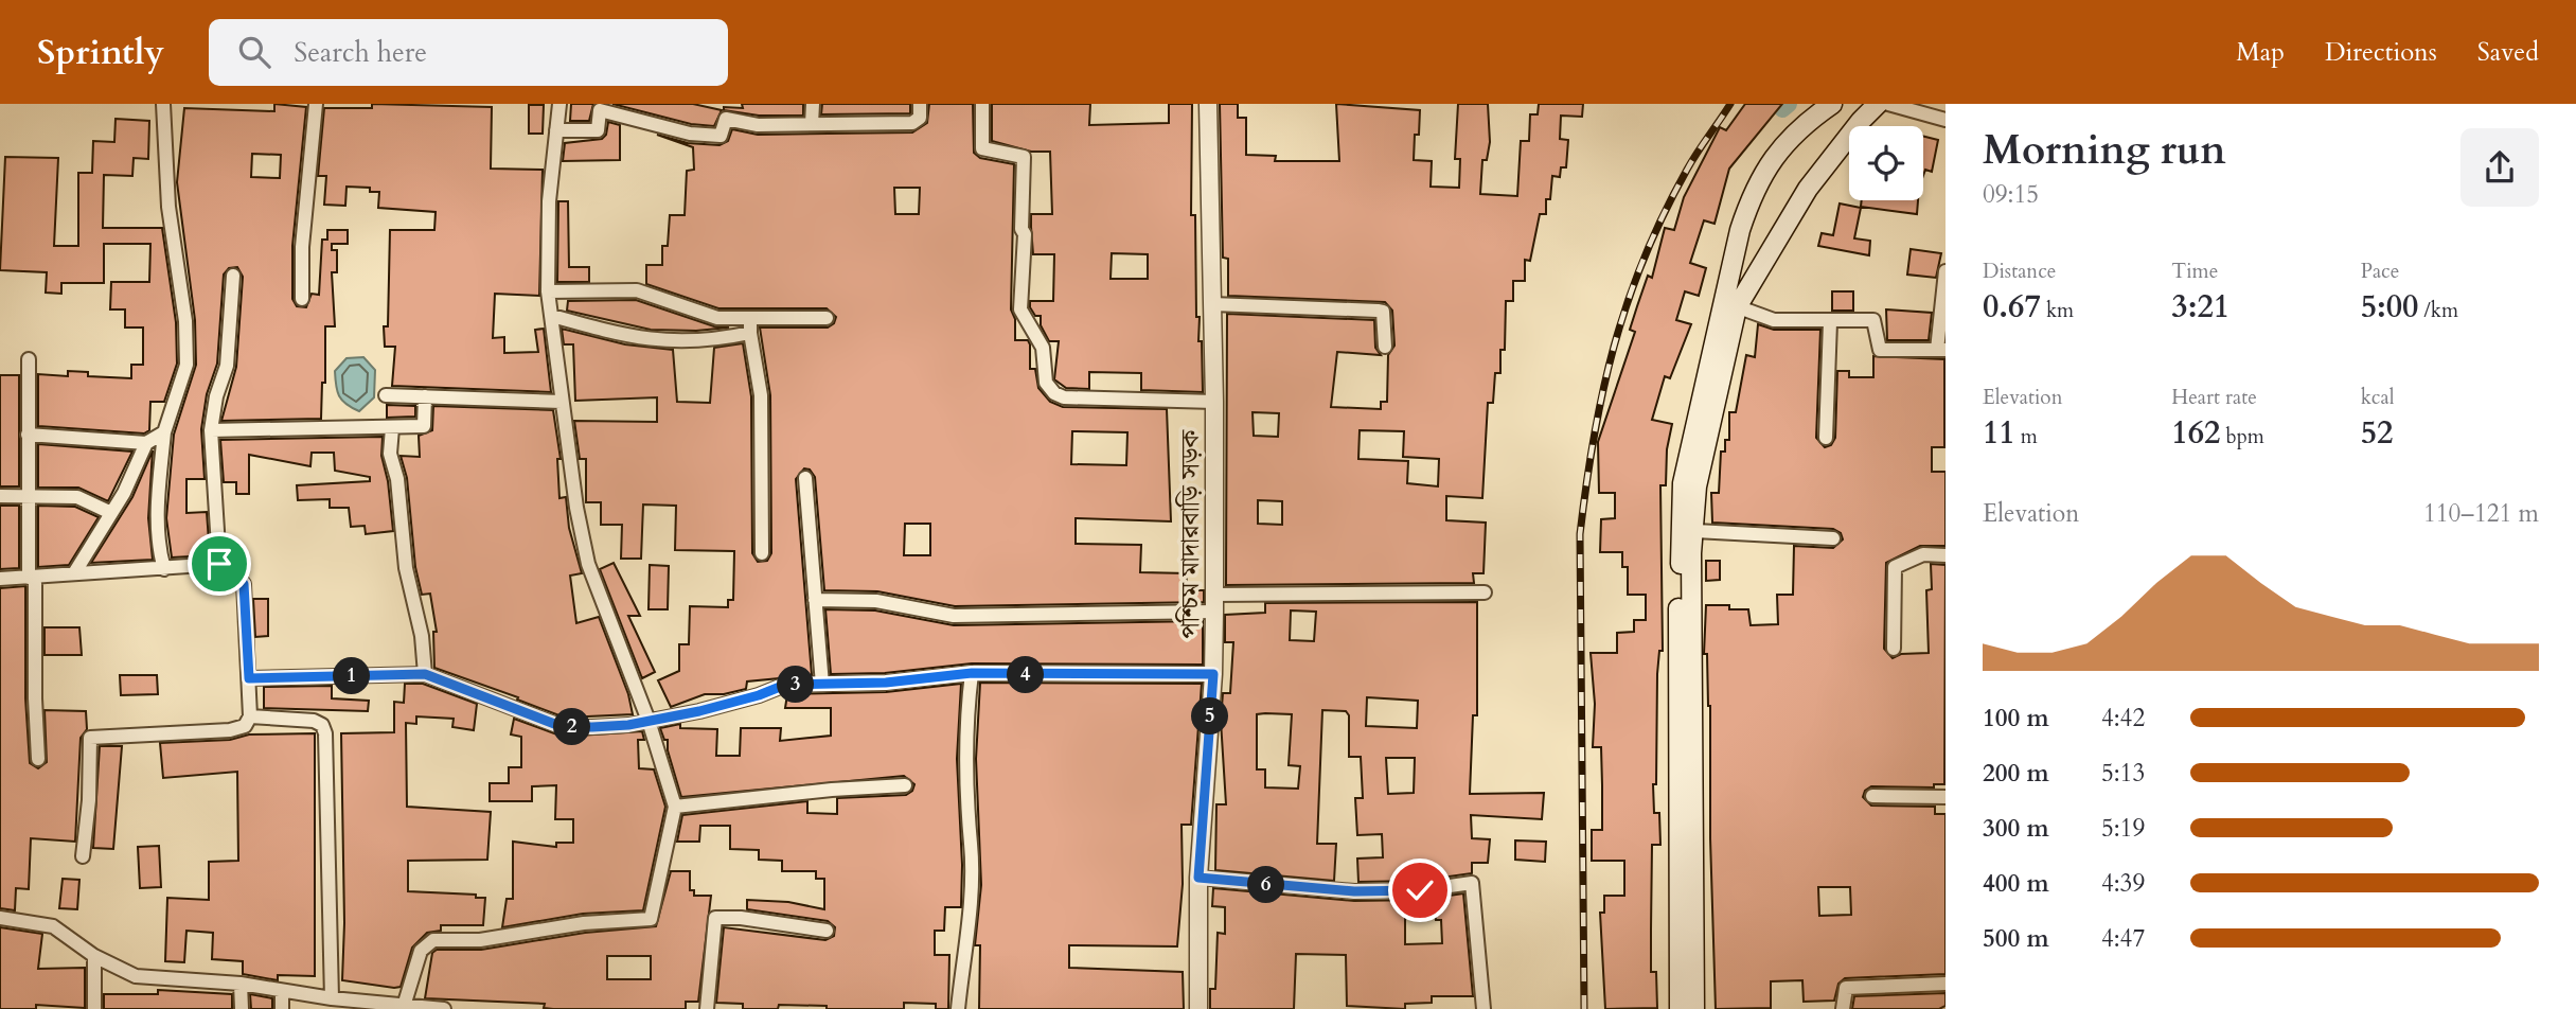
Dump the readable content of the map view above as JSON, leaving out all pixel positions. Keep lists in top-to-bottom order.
{
  "streets": {
    "street": ["পশ্চিম মাদারবাড়ি সড়ক"]
  },
  "page": {
    "header": "Sprintly",
    "search": "Search here",
    "nav": ["Map", "Directions", "Saved"],
    "heading": ["Morning run", "09:15"],
    "stats": [
      ["Distance", "0.67 km"],
      ["Time", "3:21"],
      ["Pace", "5:00 /km"],
      ["Elevation", "11 m"],
      ["Heart rate", "162 bpm"],
      ["kcal", "52"]
    ],
    "chart": ["Elevation", "110–121 m"],
    "pins": [
      "4",
      "1",
      "3",
      "5",
      "2",
      "6"
    ],
    "list": [
      {
        "name": "100 m",
        "note": "4:42"
      },
      {
        "name": "200 m",
        "note": "5:13"
      },
      {
        "name": "300 m",
        "note": "5:19"
      },
      {
        "name": "400 m",
        "note": "4:39"
      },
      {
        "name": "500 m",
        "note": "4:47"
      }
    ]
  }
}
